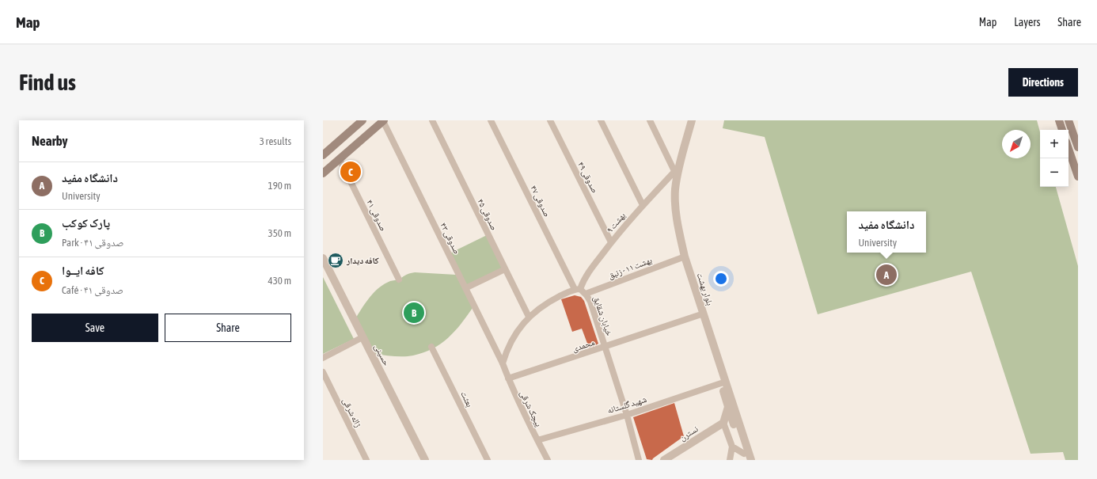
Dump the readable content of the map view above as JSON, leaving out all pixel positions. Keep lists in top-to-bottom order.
{
  "streets": {
    "street": [
      "صدوقی ۴۹",
      "صدوقی ۴۷",
      "صدوقی ۴۵",
      "صدوقی ۴۱",
      "بهشت ۹",
      "صدوقی ۴۳",
      "بهشت ۱۱ - زنبق",
      "بلوار بهشت",
      "خیابان شقایق",
      "محمدی",
      "حسینی",
      "بعثت",
      "شهید گلستانه",
      "پیچک شرقی",
      "ژاله شرقی",
      "نسترن"
    ]
  },
  "crossings": [
    ["صدوقی ۴۹", "بهشت ۹"],
    ["صدوقی ۴۷", "بهشت ۹"],
    ["صدوقی ۴۷", "خیابان شقایق"],
    ["بهشت ۹", "بلوار بهشت"],
    ["بهشت ۹", "خیابان شقایق"],
    ["صدوقی ۴۳", "پیچک شرقی"],
    ["بهشت ۱۱ - زنبق", "بلوار بهشت"],
    ["بهشت ۱۱ - زنبق", "خیابان شقایق"],
    ["بلوار بهشت", "محمدی"],
    ["بلوار بهشت", "شهید گلستانه"],
    ["خیابان شقایق", "محمدی"],
    ["خیابان شقایق", "شهید گلستانه"],
    ["محمدی", "پیچک شرقی"],
    ["شهید گلستانه", "پیچک شرقی"]
  ],
  "places": {
    "cafe": ["کافه دیدار"]
  },
  "north": "bottom left",
  "page": {
    "header": "Map",
    "nav": ["Map", "Layers", "Share"],
    "buttons": [
      "Directions",
      ["Save", "Share"]
    ],
    "title": "Find us",
    "heading": ["Nearby", "3 results"],
    "map_buttons": ["+", "−"],
    "pins": ["C", "A", "B"],
    "list": [
      {
        "mark": "A",
        "name": "دانشگاه مفید",
        "note": "University",
        "value": "190 m"
      },
      {
        "mark": "B",
        "name": "پارک کوکب",
        "note": "Park · صدوقی ۴۱",
        "value": "350 m"
      },
      {
        "mark": "C",
        "name": "کافه ایــوا",
        "note": "Café · صدوقی ۴۱",
        "value": "430 m"
      }
    ],
    "popup": ["دانشگاه مفید", "University"]
  }
}
